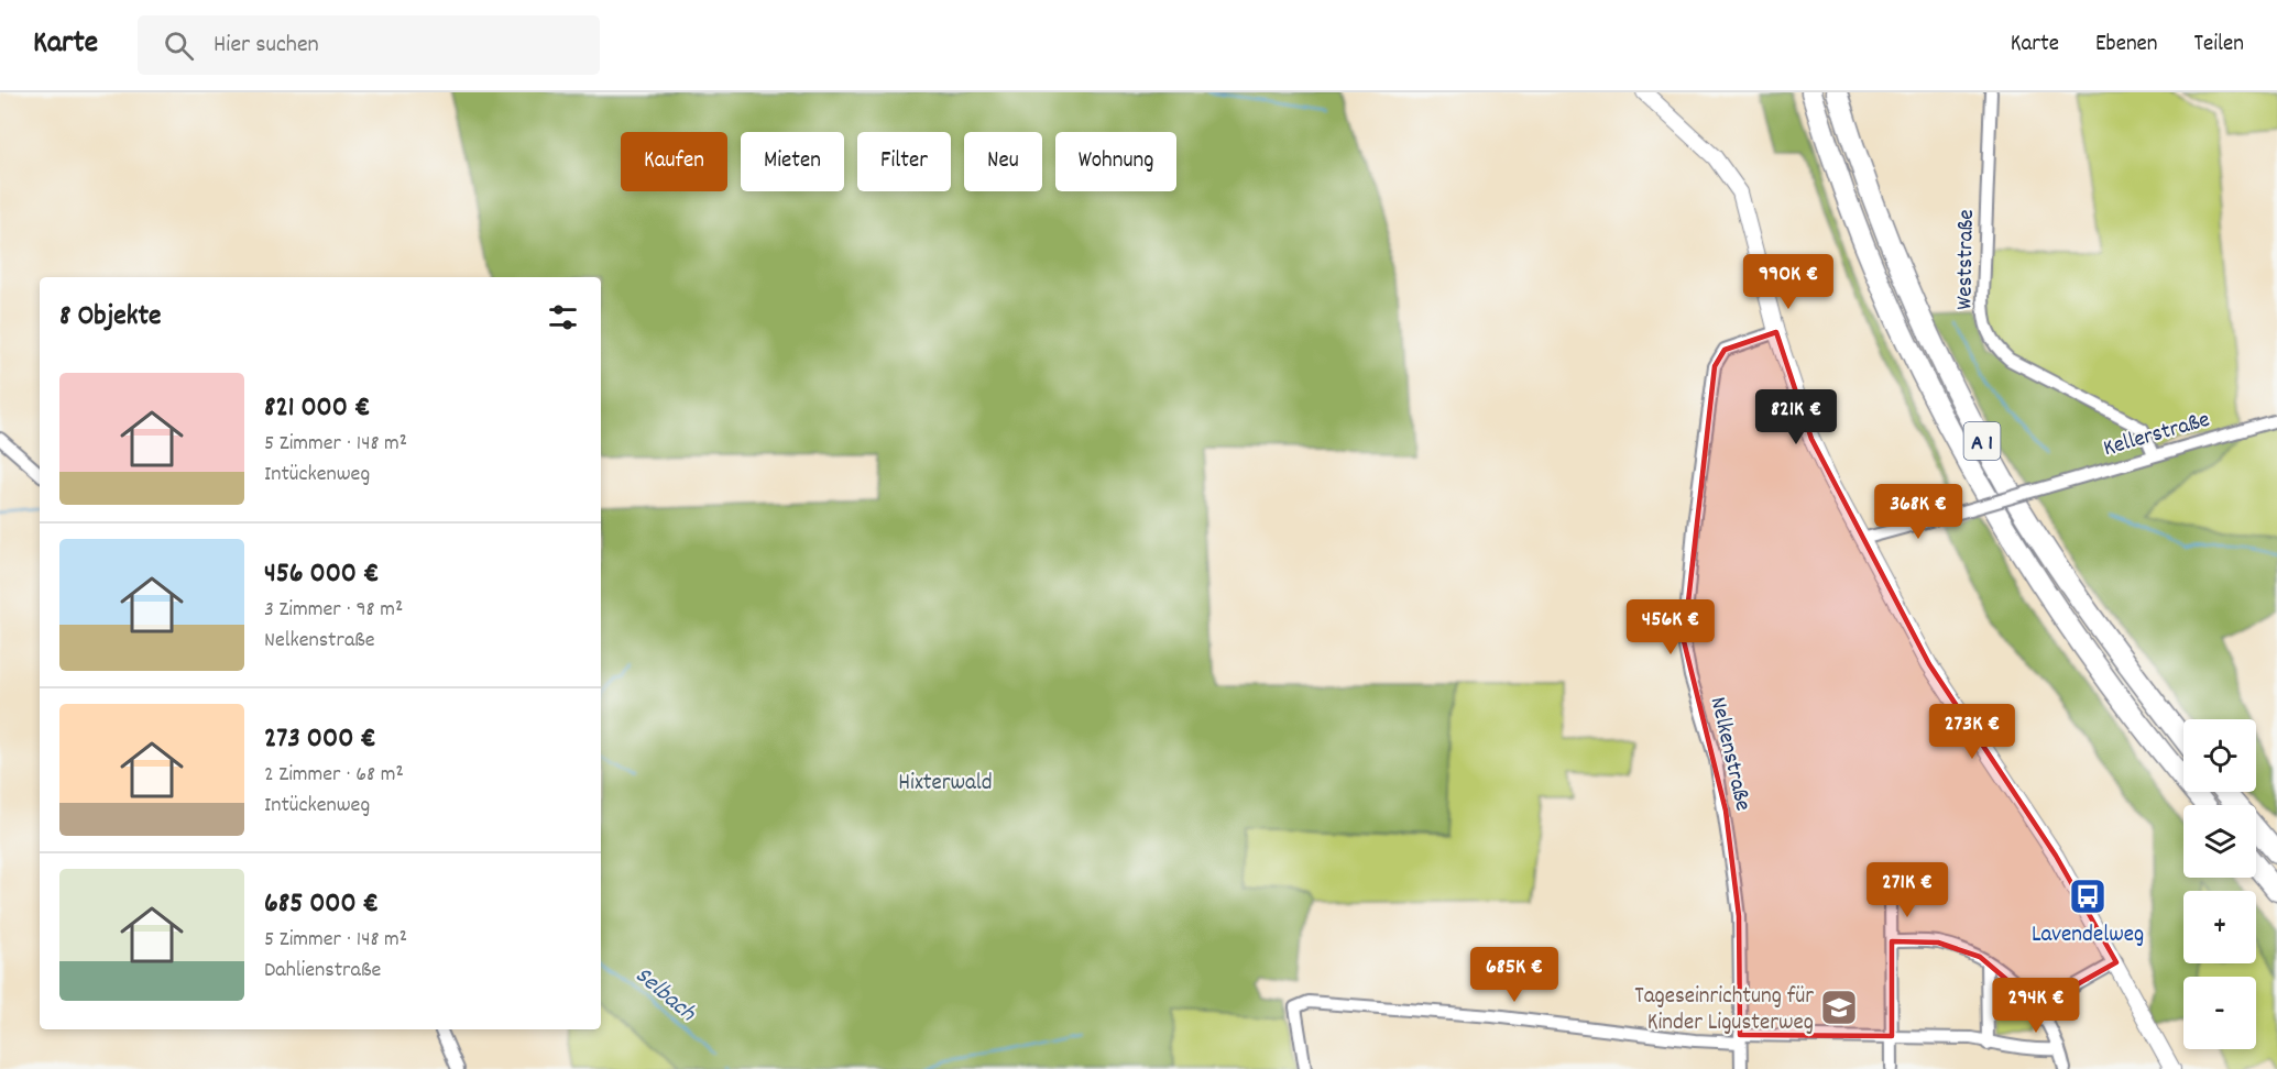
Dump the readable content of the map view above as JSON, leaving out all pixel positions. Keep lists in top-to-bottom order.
{
  "streets": {
    "highway": ["A 1"],
    "street": ["Weststraße", "Kellerstraße", "Nelkenstraße"]
  },
  "crossings": [
    ["Weststraße", "Kellerstraße"]
  ],
  "water": ["Selbach"],
  "parks": ["Hixterwald"],
  "places": {
    "bus stop": ["Lavendelweg"],
    "school or university": ["Tageseinrichtung für Kinder Ligusterweg"]
  },
  "page": {
    "header": "Karte",
    "search": "Hier suchen",
    "nav": ["Karte", "Ebenen", "Teilen"],
    "chip": [
      "Kaufen",
      "Mieten",
      "Filter",
      "Neu",
      "Wohnung"
    ],
    "price": [
      "990K €",
      "821K €",
      "368K €",
      "456K €",
      "273K €",
      "271K €",
      "685K €",
      "294K €"
    ],
    "heading": "8 Objekte",
    "list": [
      {
        "name": "821 000 €",
        "note": "5 Zimmer · 148 m² · Intückenweg"
      },
      {
        "name": "456 000 €",
        "note": "3 Zimmer · 98 m² · Nelkenstraße"
      },
      {
        "name": "273 000 €",
        "note": "2 Zimmer · 68 m² · Intückenweg"
      },
      {
        "name": "685 000 €",
        "note": "5 Zimmer · 148 m² · Dahlienstraße"
      }
    ],
    "map_buttons": ["+", "−"]
  }
}
